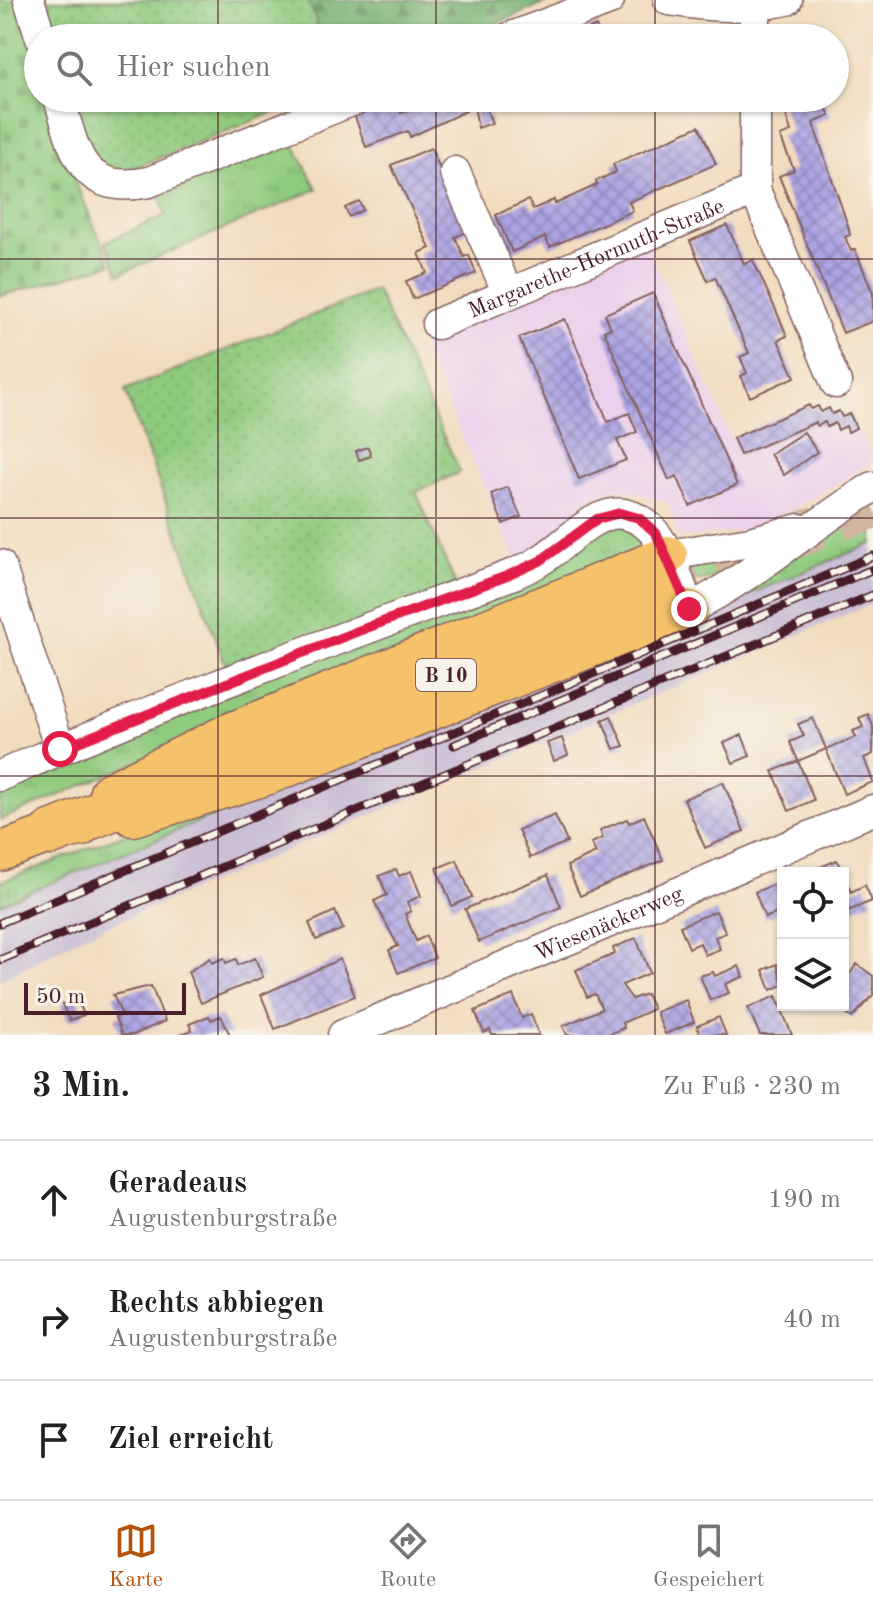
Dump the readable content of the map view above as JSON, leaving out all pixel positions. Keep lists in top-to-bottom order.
{
  "streets": {
    "highway": ["B 10"],
    "street": ["Margarethe-Hormuth-Straße", "Wiesenäckerweg"]
  },
  "scale_bar": "50 m",
  "page": {
    "search": "Hier suchen",
    "scale": "50 m",
    "heading": ["3 Min.", "Zu Fuß · 230 m"],
    "list": [
      ["Geradeaus", "Augustenburgstraße", "190 m"],
      ["Rechts abbiegen", "Augustenburgstraße", "40 m"],
      "Ziel erreicht"
    ],
    "nav": ["Karte", "Route", "Gespeichert"]
  }
}
